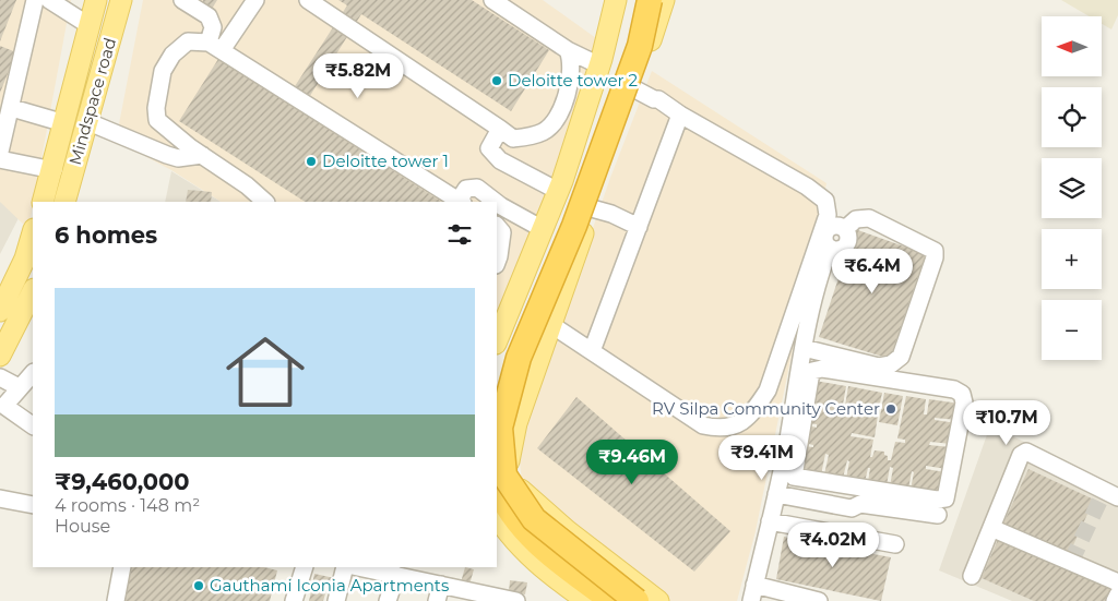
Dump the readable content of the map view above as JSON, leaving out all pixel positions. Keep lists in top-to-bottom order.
{
  "streets": {
    "main road": ["Mindspace road"]
  },
  "places": [
    "Deloitte tower 2",
    "Deloitte tower 1",
    "RV Silpa Community Center",
    "Gauthami Iconia Apartments"
  ],
  "north": "left",
  "page": {
    "map_buttons": ["+", "−"],
    "price": [
      "₹5.82M",
      "₹6.4M",
      "₹10.7M",
      "₹9.41M",
      "₹9.46M",
      "₹4.02M"
    ],
    "heading": "6 homes",
    "list": [
      {
        "name": "₹9,460,000",
        "note": "4 rooms · 148 m² · House"
      }
    ]
  }
}
